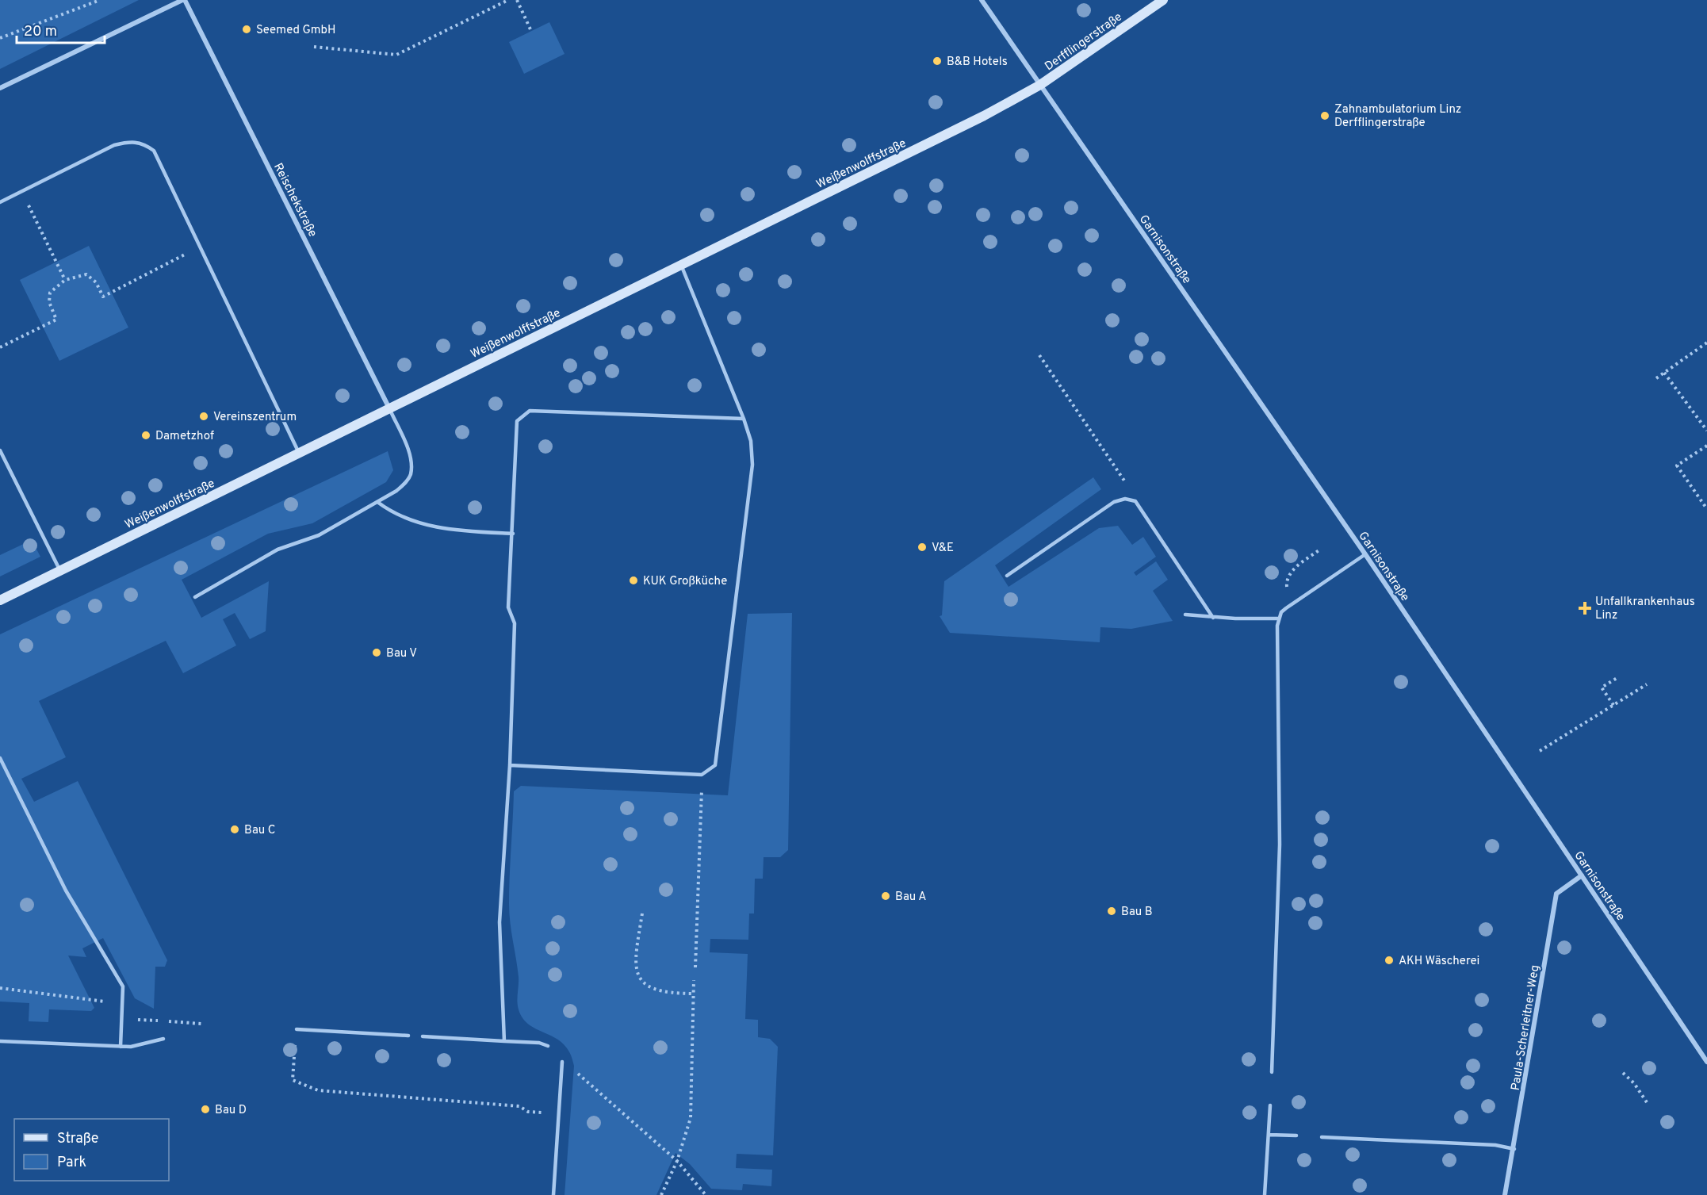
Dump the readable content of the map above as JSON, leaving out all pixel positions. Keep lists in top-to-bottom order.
{
  "streets": {
    "street": [
      "Derfflingerstraße",
      "Weißenwolffstraße",
      "Reischekstraße",
      "Garnisonstraße",
      "Paula-Scherleitner-Weg"
    ]
  },
  "crossings": [
    ["Derfflingerstraße", "Weißenwolffstraße"],
    ["Derfflingerstraße", "Garnisonstraße"],
    ["Weißenwolffstraße", "Reischekstraße"],
    ["Weißenwolffstraße", "Garnisonstraße"],
    ["Garnisonstraße", "Paula-Scherleitner-Weg"]
  ],
  "places": {
    "other": [
      "Seemed GmbH",
      "B&B Hotels",
      "Zahnambulatorium Linz Derfflingerstraße",
      "Vereinszentrum",
      "Dametzhof",
      "V&E",
      "KUK Großküche",
      "Bau V",
      "Bau C",
      "Bau A",
      "Bau B",
      "AKH Wäscherei",
      "Bau D"
    ],
    "health": ["Unfallkrankenhaus Linz"]
  },
  "legend": ["Straße", "Park"],
  "scale_bar": "20 m"
}
